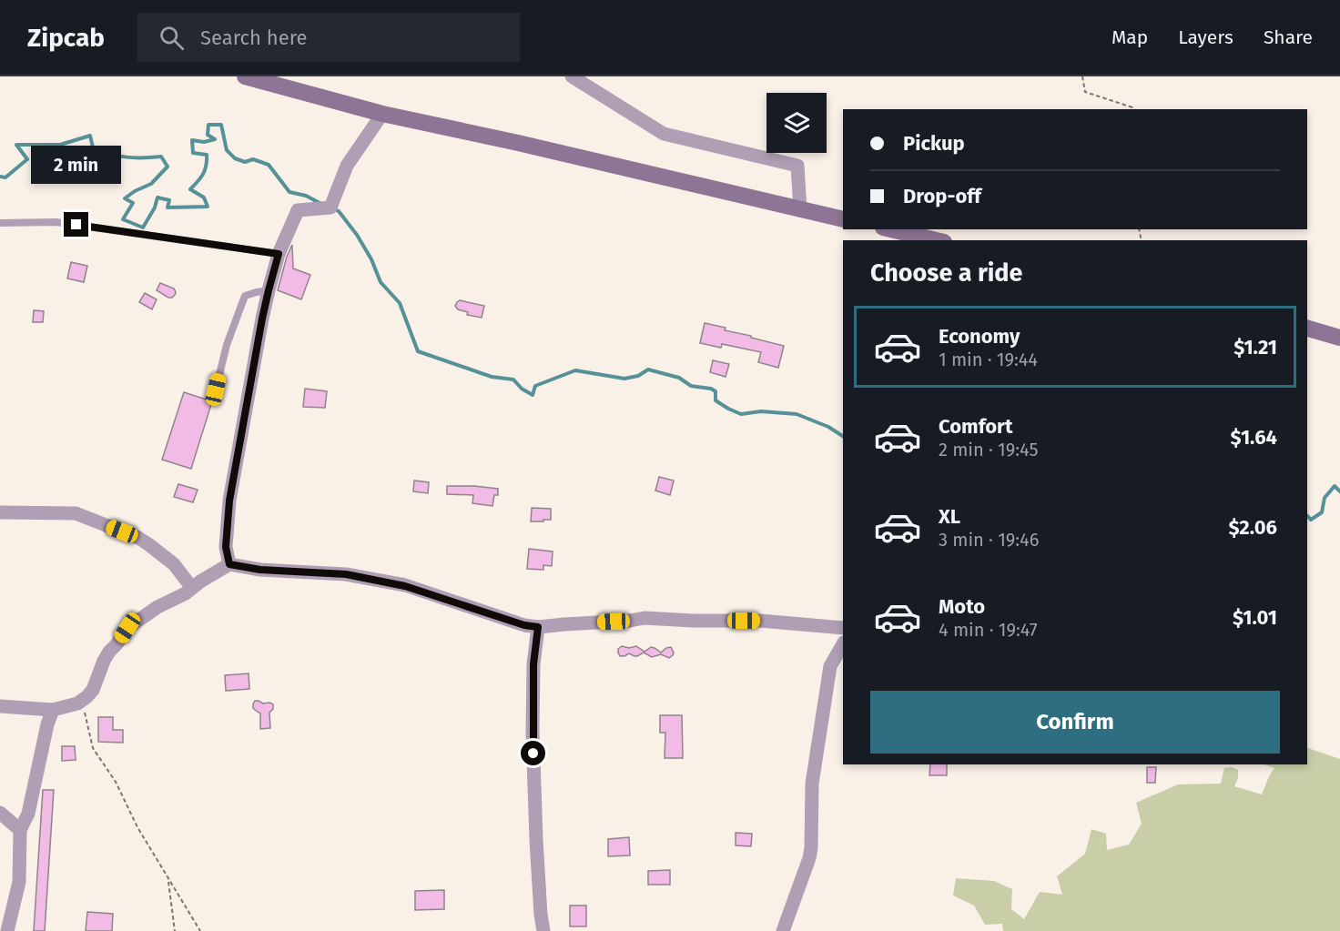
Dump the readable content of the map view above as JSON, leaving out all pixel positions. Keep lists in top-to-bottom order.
{
  "page": {
    "header": "Zipcab",
    "search": "Search here",
    "nav": ["Map", "Layers", "Share"],
    "banner": ["Pickup", "Drop-off"],
    "bubble": "2 min",
    "heading": "Choose a ride",
    "list": [
      {
        "name": "Economy",
        "note": "1 min · 19:44",
        "value": "$1.21"
      },
      {
        "name": "Comfort",
        "note": "2 min · 19:45",
        "value": "$1.64"
      },
      {
        "name": "XL",
        "note": "3 min · 19:46",
        "value": "$2.06"
      },
      {
        "name": "Moto",
        "note": "4 min · 19:47",
        "value": "$1.01"
      }
    ],
    "buttons": "Confirm"
  }
}
